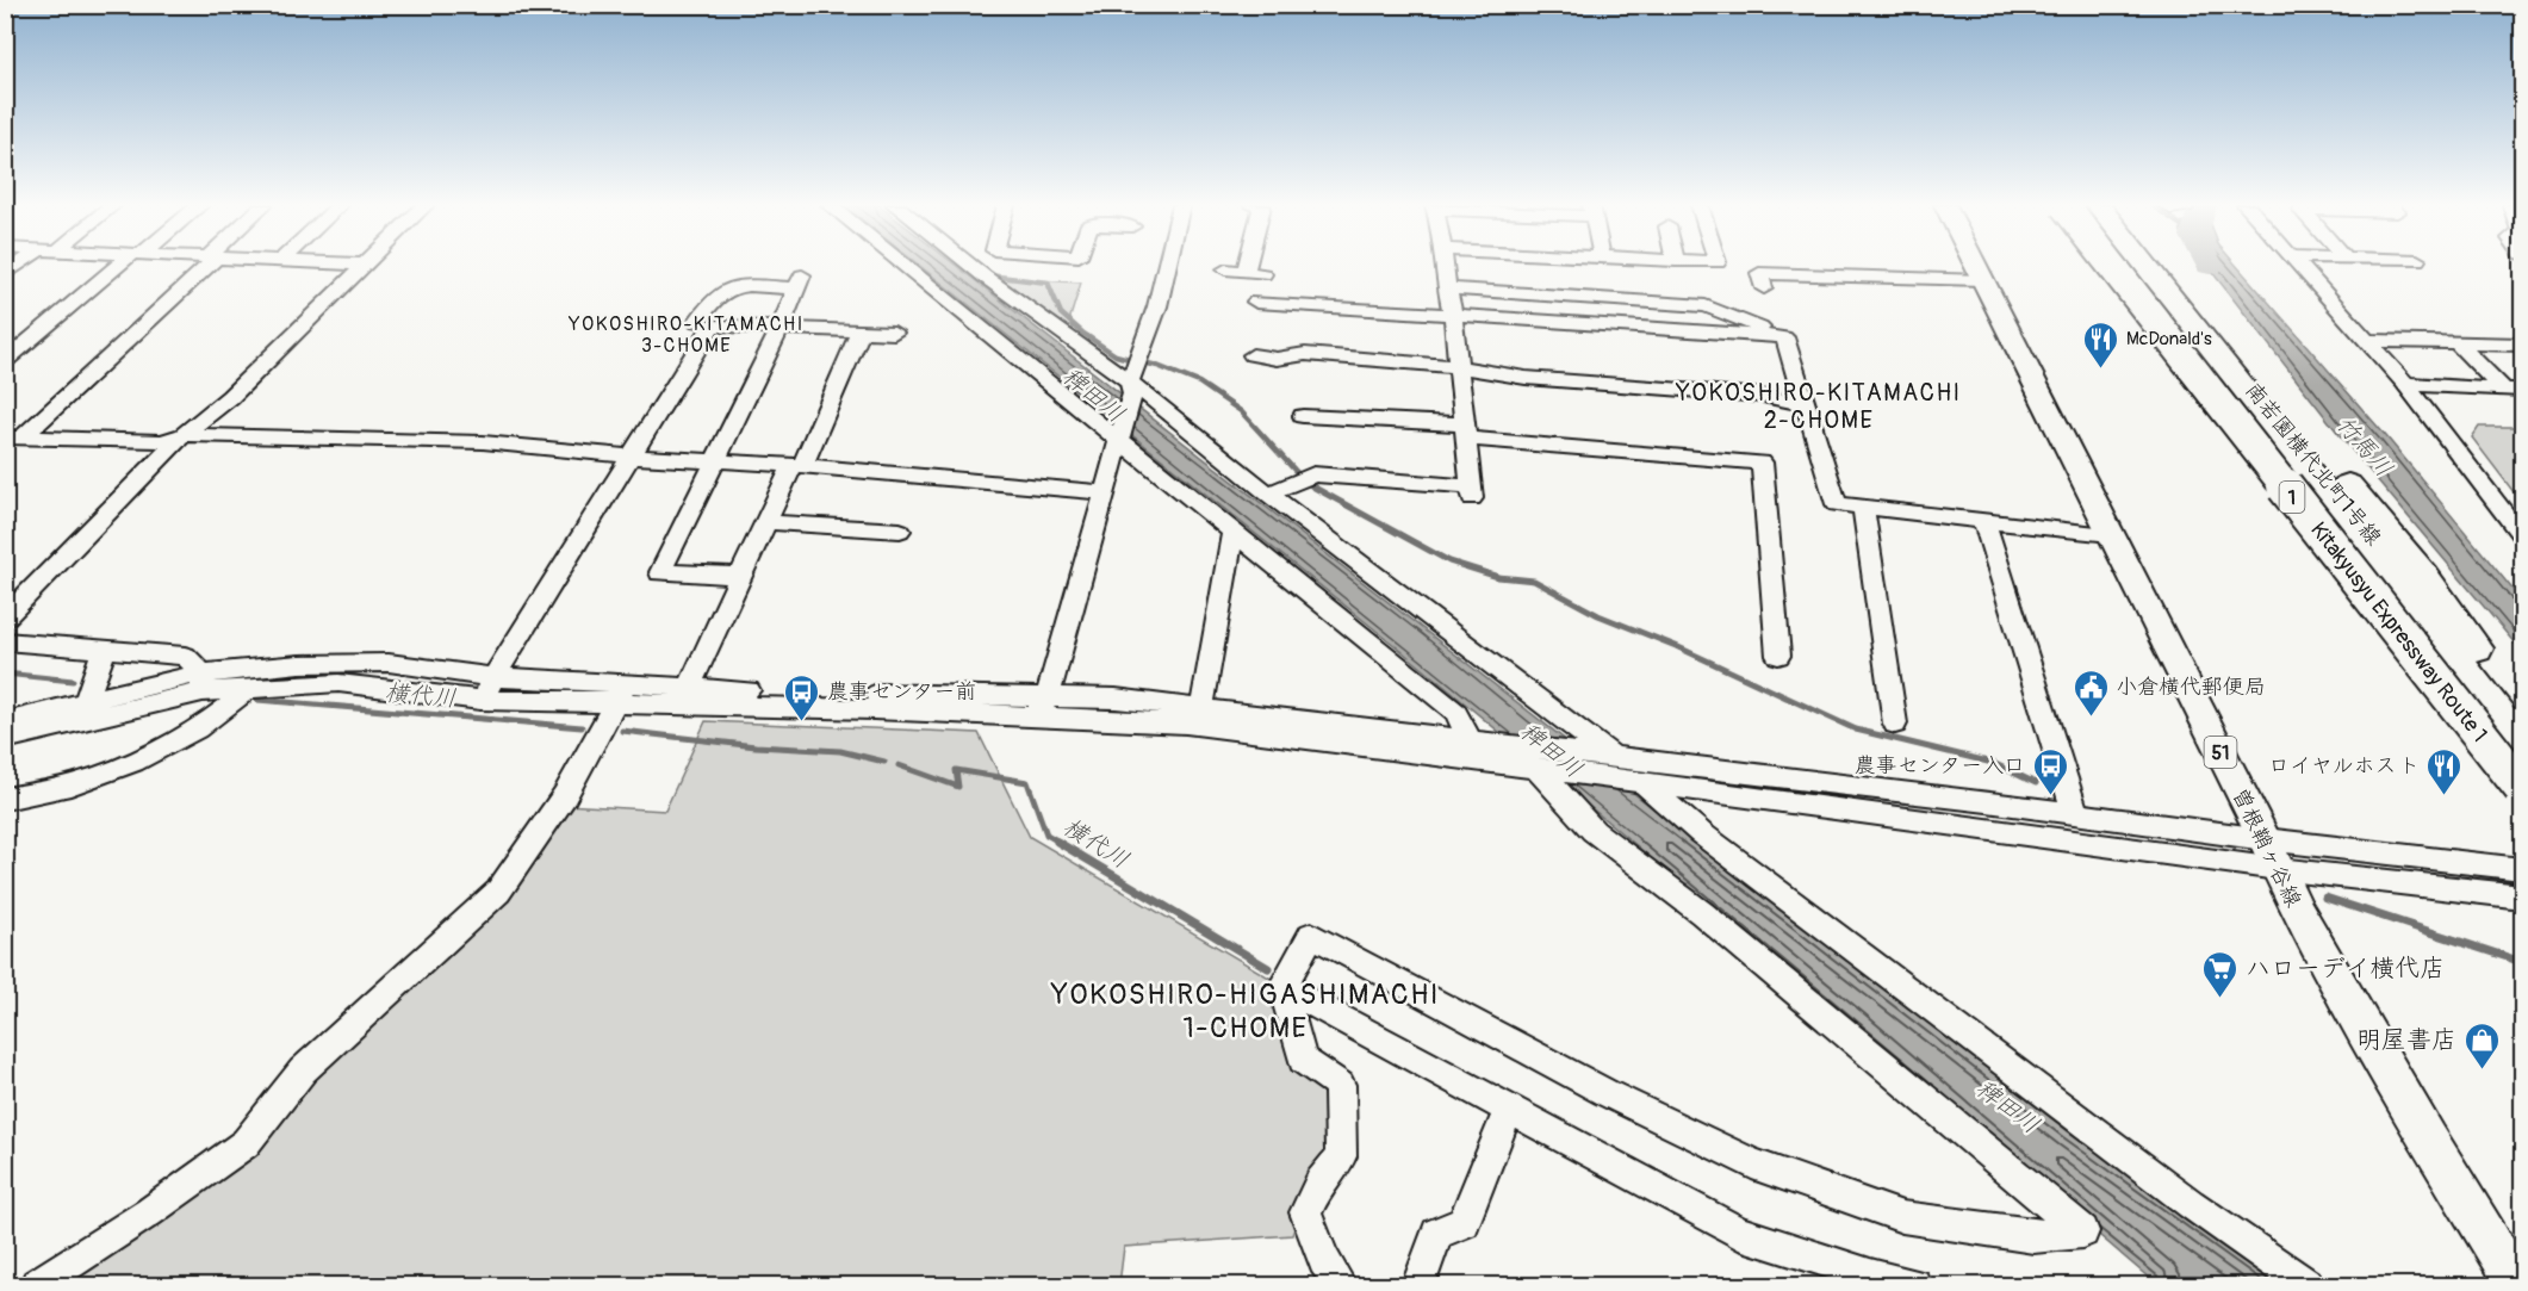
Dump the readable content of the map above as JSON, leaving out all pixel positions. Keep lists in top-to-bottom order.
{
  "streets": {
    "highway": ["1", "Kitakyusyu Expressway Route 1"],
    "main road": ["51", "曽根鞘ヶ谷線"],
    "street": ["南若園横代北町1号線"]
  },
  "districts": ["YOKOSHIRO-KITAMACHI 3-CHOME", "YOKOSHIRO-KITAMACHI 2-CHOME", "YOKOSHIRO-HIGASHIMACHI 1-CHOME"],
  "water": ["稗田川", "竹馬川", "横代川"],
  "places": {
    "restaurant": ["McDonald's", "ロイヤルホスト"],
    "public building": ["小倉横代郵便局"],
    "bus stop": ["農事センター前", "農事センター入口"],
    "supermarket": ["ハローデイ横代店"],
    "shop": ["明屋書店"]
  }
}
